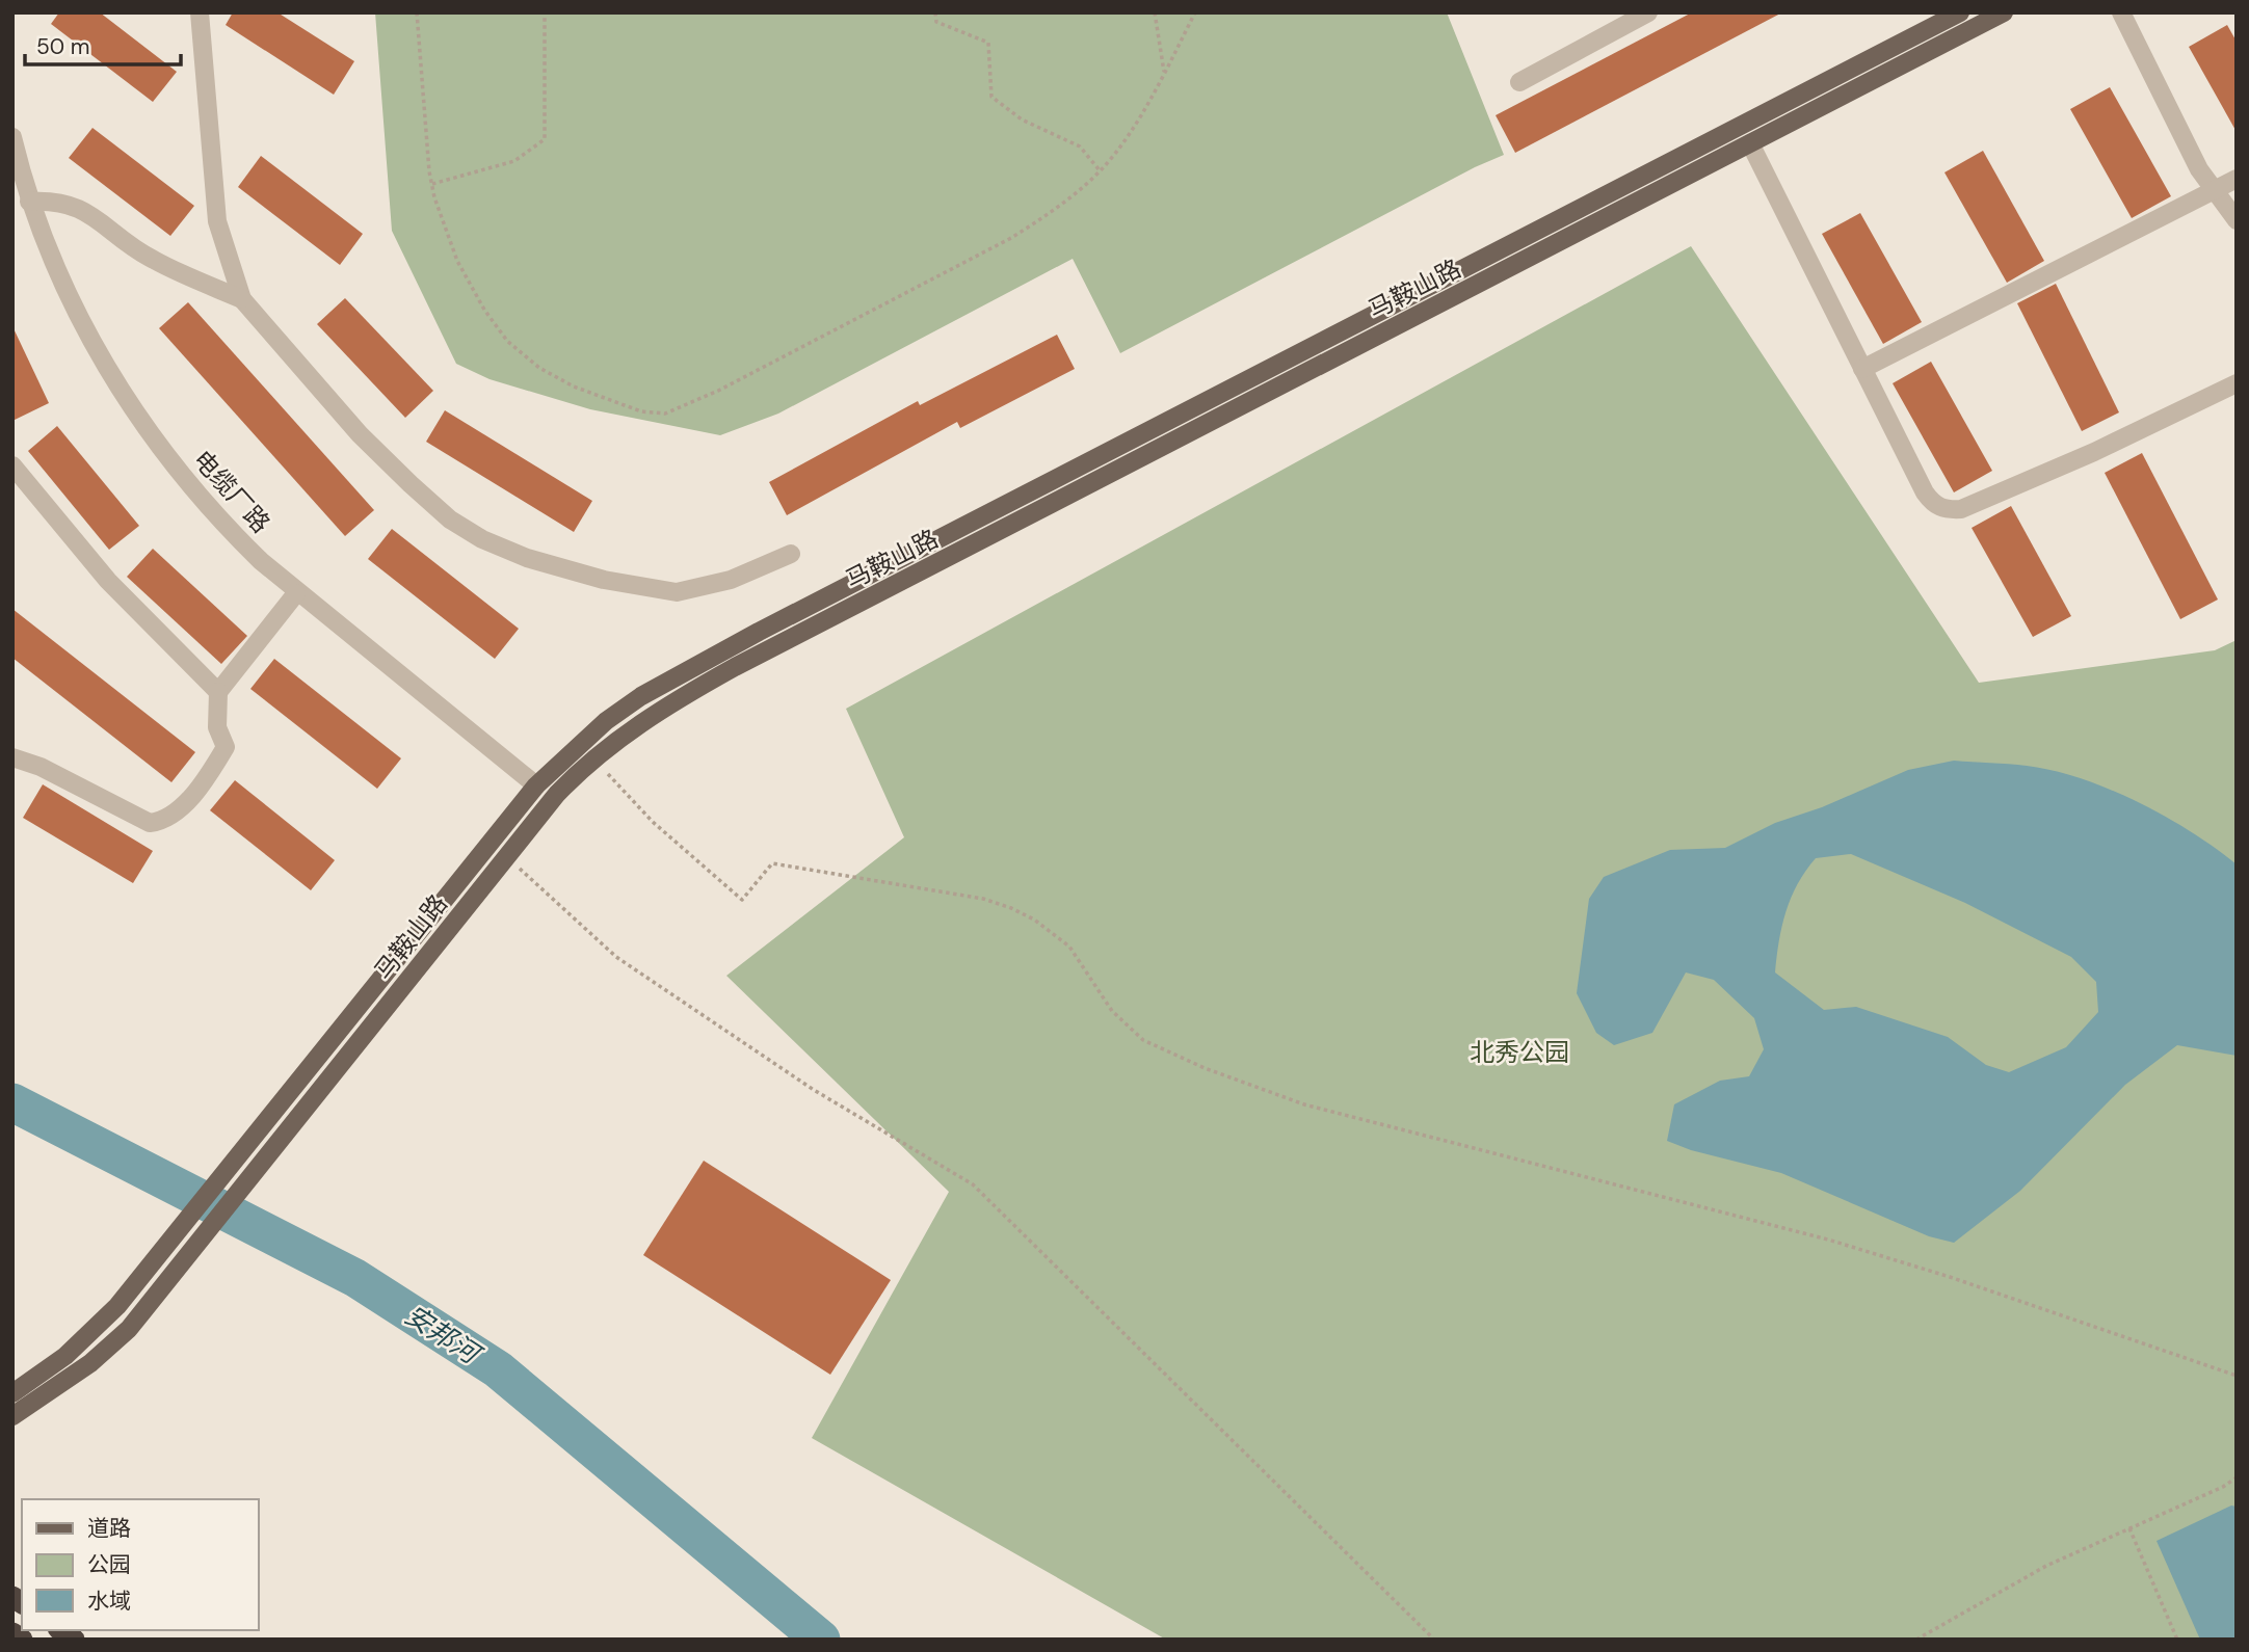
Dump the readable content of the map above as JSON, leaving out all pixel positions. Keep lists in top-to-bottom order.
{
  "streets": {
    "main road": ["马鞍山路"],
    "street": ["电缆厂路"]
  },
  "crossings": [
    ["马鞍山路", "电缆厂路"]
  ],
  "water": ["安邦河"],
  "parks": ["北秀公园"],
  "legend": ["道路", "公园", "水域"],
  "scale_bar": "50 m"
}
